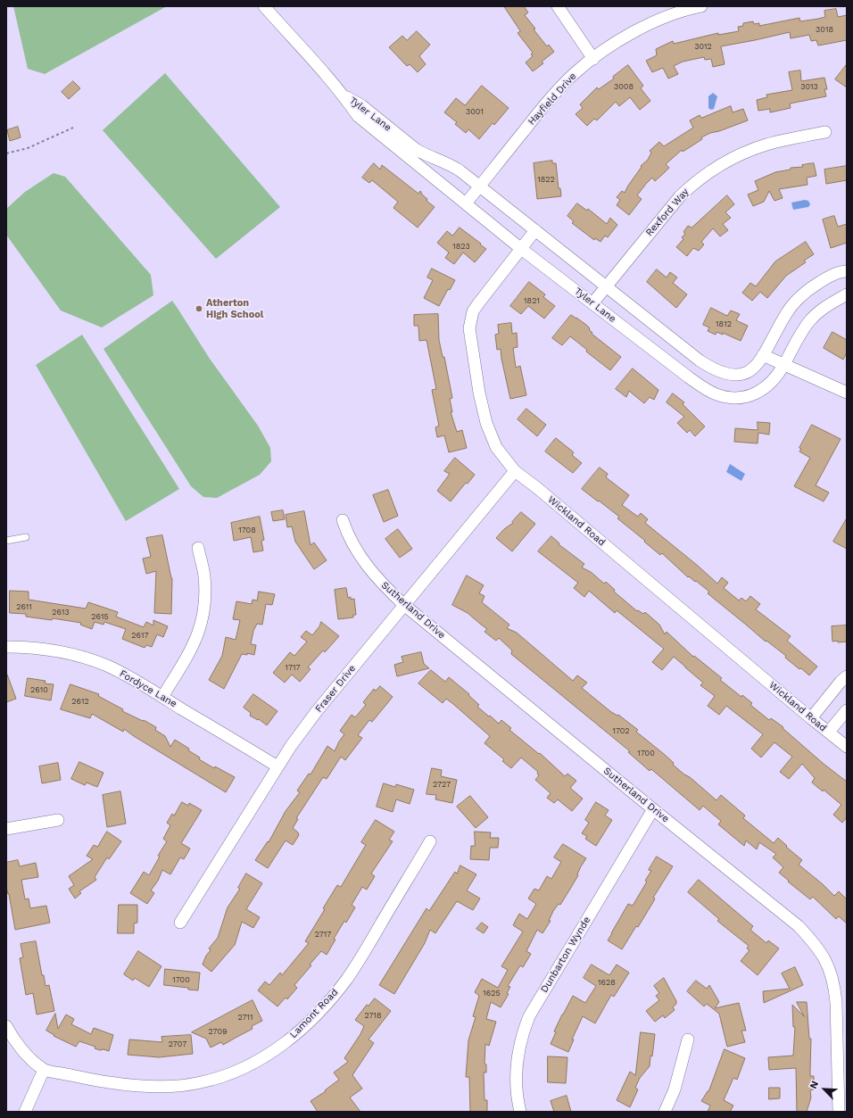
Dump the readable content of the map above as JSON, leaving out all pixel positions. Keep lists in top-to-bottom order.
{
  "streets": {
    "street": [
      "Hayfield Drive",
      "Tyler Lane",
      "Rexford Way",
      "Wickland Road",
      "Sutherland Drive",
      "Fordyce Lane",
      "Fraser Drive",
      "Dunbarton Wynde",
      "Lamont Road"
    ]
  },
  "crossings": [
    ["Hayfield Drive", "Tyler Lane"],
    ["Tyler Lane", "Rexford Way"],
    ["Tyler Lane", "Wickland Road"],
    ["Wickland Road", "Fraser Drive"],
    ["Sutherland Drive", "Fraser Drive"],
    ["Sutherland Drive", "Dunbarton Wynde"],
    ["Fordyce Lane", "Fraser Drive"]
  ],
  "places": ["Atherton High School"],
  "house_numbers": [
    "3018",
    "3012",
    "3008",
    "3013",
    "3001",
    "1822",
    "1823",
    "1821",
    "1812",
    "1708",
    "2611",
    "2613",
    "2615",
    "2617",
    "1717",
    "2610",
    "2612",
    "1702",
    "1700",
    "2727",
    "2717",
    "1700",
    "1628",
    "1625",
    "2718",
    "2711",
    "2709",
    "2707"
  ],
  "north": "top left"
}
